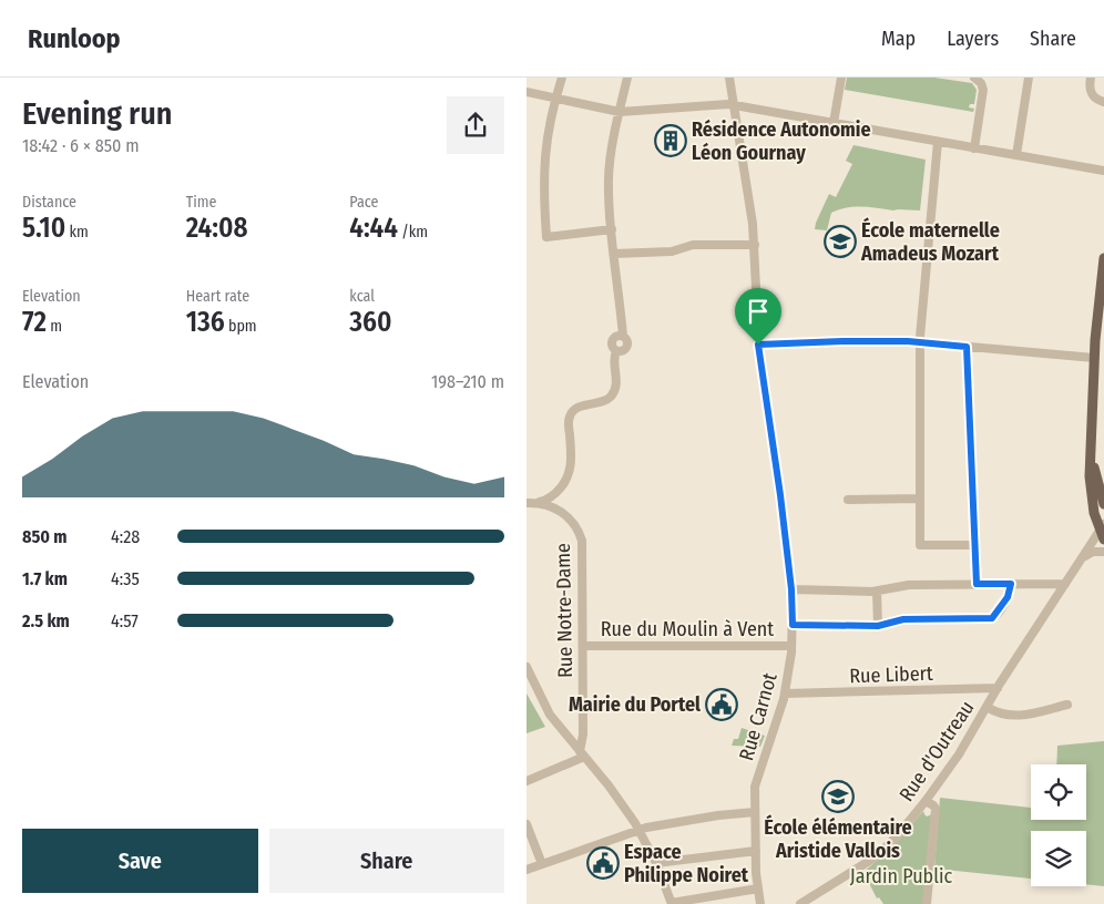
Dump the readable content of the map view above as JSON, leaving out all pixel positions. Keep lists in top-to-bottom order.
{
  "streets": {
    "street": [
      "Rue Notre-Dame",
      "Rue du Moulin à Vent",
      "Rue Libert",
      "Rue Carnot",
      "Rue d'Outreau"
    ]
  },
  "crossings": [
    ["Rue Notre-Dame", "Rue du Moulin à Vent"],
    ["Rue du Moulin à Vent", "Rue Carnot"],
    ["Rue Libert", "Rue Carnot"],
    ["Rue Libert", "Rue d'Outreau"]
  ],
  "parks": ["Jardin Public"],
  "places": {
    "building": ["Résidence Autonomie Léon Gournay"],
    "school or university": ["École maternelle Amadeus Mozart", "École élémentaire Aristide Vallois"],
    "public building": ["Mairie du Portel", "Espace Philippe Noiret"]
  },
  "page": {
    "header": "Runloop",
    "nav": ["Map", "Layers", "Share"],
    "heading": ["Evening run", "18:42 · 6 × 850 m"],
    "stats": [
      ["Distance", "5.10 km"],
      ["Time", "24:08"],
      ["Pace", "4:44 /km"],
      ["Elevation", "72 m"],
      ["Heart rate", "136 bpm"],
      ["kcal", "360"]
    ],
    "chart": ["Elevation", "198–210 m"],
    "list": [
      {
        "name": "850 m",
        "note": "4:28"
      },
      {
        "name": "1.7 km",
        "note": "4:35"
      },
      {
        "name": "2.5 km",
        "note": "4:57"
      }
    ],
    "buttons": ["Save", "Share"]
  }
}
